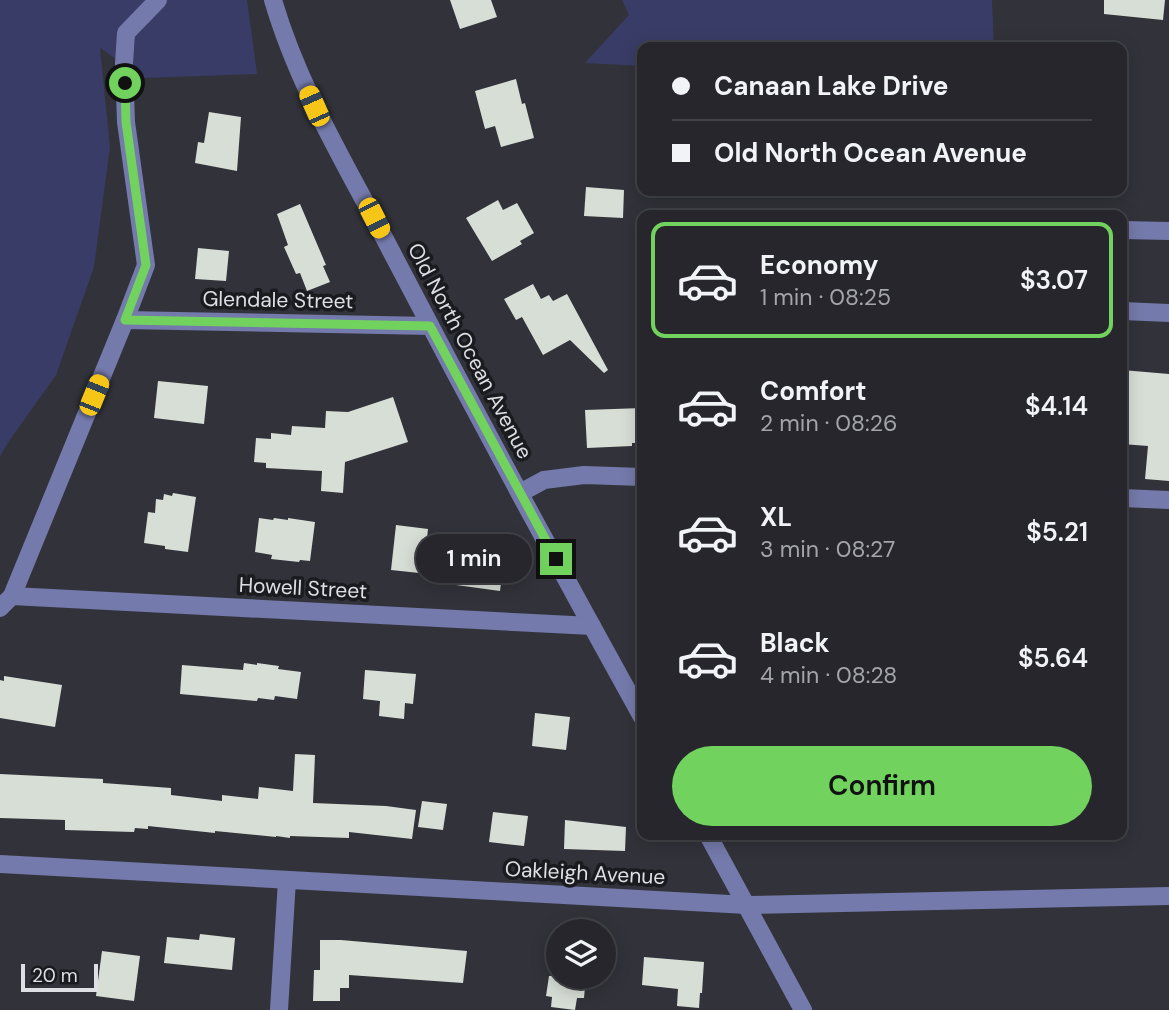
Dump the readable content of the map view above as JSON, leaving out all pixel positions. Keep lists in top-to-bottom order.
{
  "streets": {
    "street": [
      "Glendale Street",
      "Old North Ocean Avenue",
      "Howell Street",
      "Oakleigh Avenue"
    ]
  },
  "crossings": [
    ["Glendale Street", "Old North Ocean Avenue"],
    ["Old North Ocean Avenue", "Howell Street"]
  ],
  "scale_bar": "20 m",
  "page": {
    "banner": ["Canaan Lake Drive", "Old North Ocean Avenue"],
    "list": [
      {
        "name": "Economy",
        "note": "1 min · 08:25",
        "value": "$3.07"
      },
      {
        "name": "Comfort",
        "note": "2 min · 08:26",
        "value": "$4.14"
      },
      {
        "name": "XL",
        "note": "3 min · 08:27",
        "value": "$5.21"
      },
      {
        "name": "Black",
        "note": "4 min · 08:28",
        "value": "$5.64"
      }
    ],
    "bubble": "1 min",
    "buttons": "Confirm",
    "scale": "20 m"
  }
}
